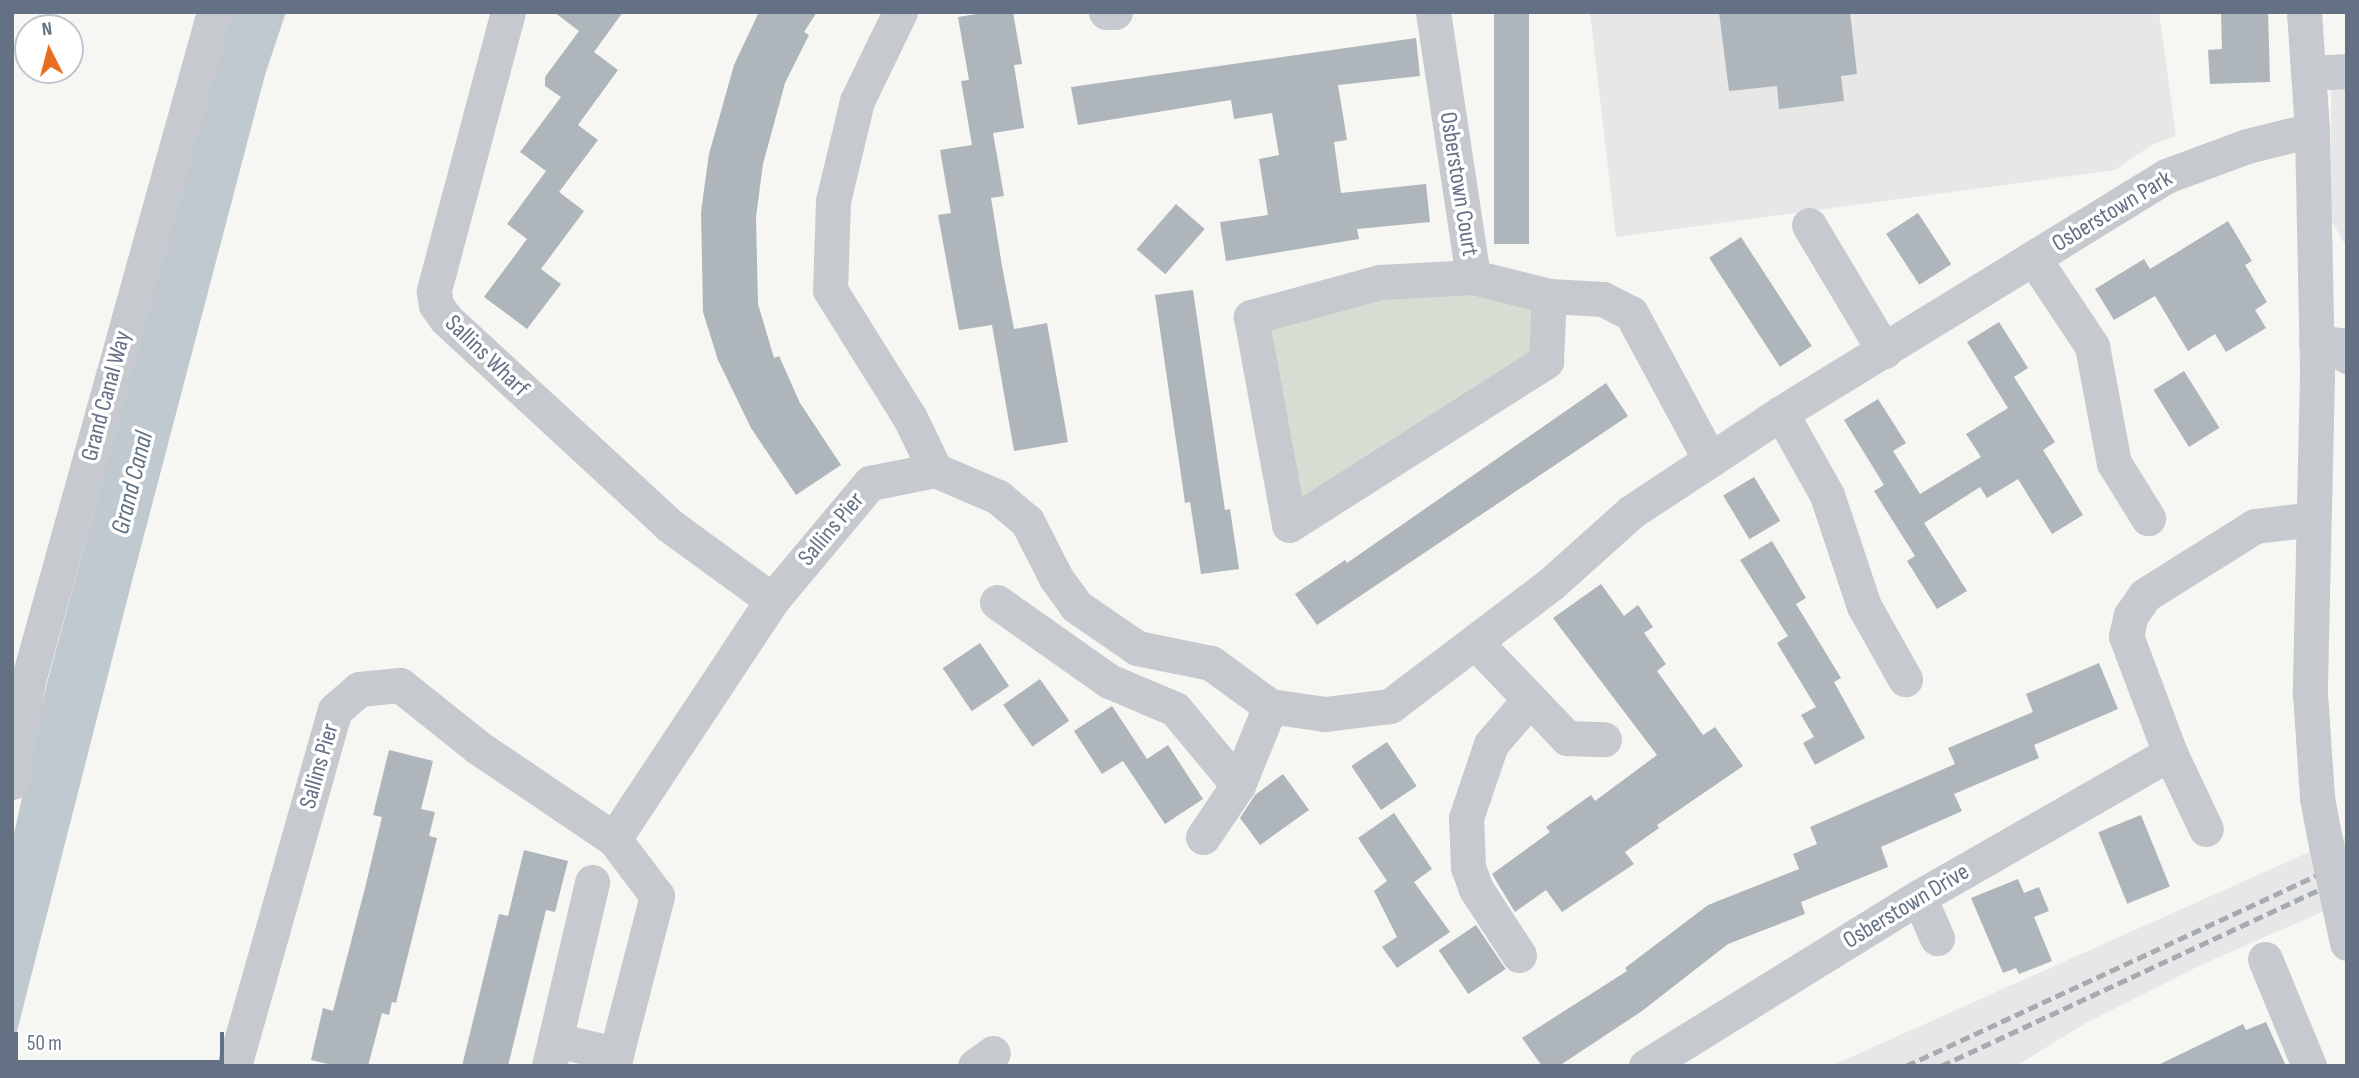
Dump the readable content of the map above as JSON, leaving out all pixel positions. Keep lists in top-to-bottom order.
{
  "streets": {
    "street": [
      "Osberstown Court",
      "Osberstown Park",
      "Sallins Wharf",
      "Grand Canal Way",
      "Sallins Pier",
      "Osberstown Drive"
    ]
  },
  "crossings": [
    ["Osberstown Court", "Osberstown Park"],
    ["Sallins Wharf", "Sallins Pier"]
  ],
  "water": ["Grand Canal"],
  "scale_bar": "50 m",
  "north": "top"
}
